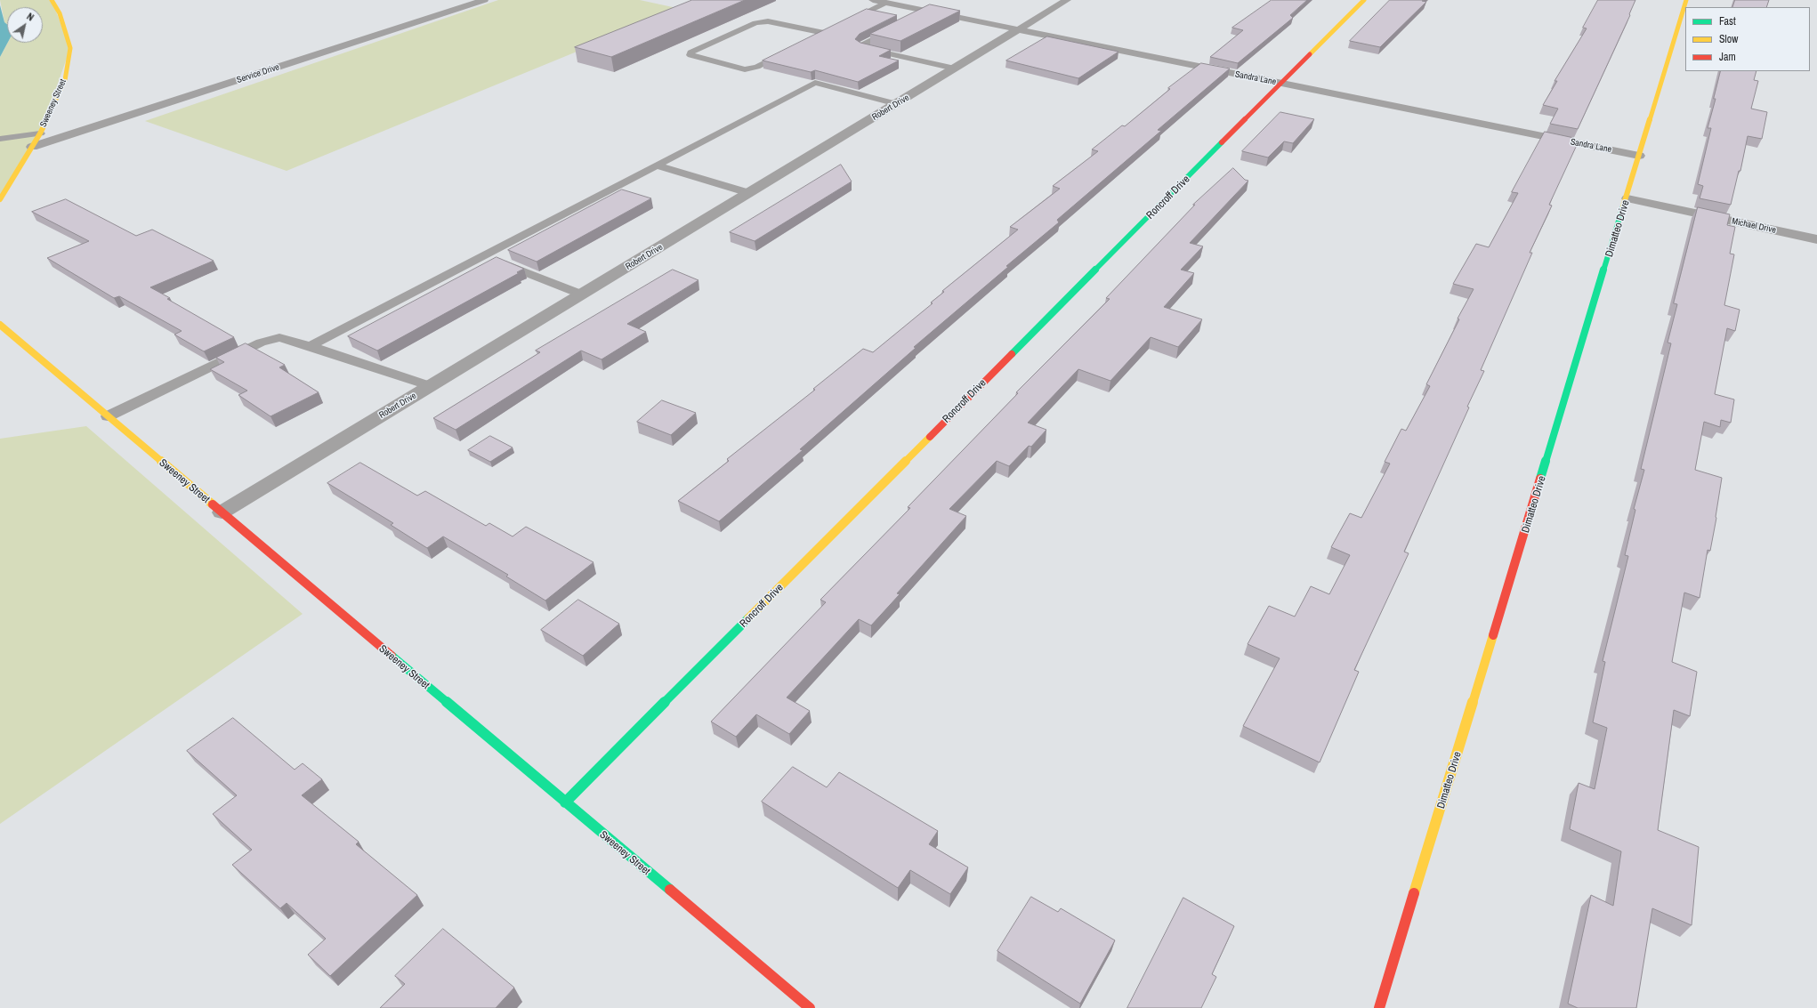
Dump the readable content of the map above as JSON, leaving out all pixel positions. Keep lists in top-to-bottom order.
{
  "streets": {
    "street": [
      "Service Drive",
      "Sandra Lane",
      "Sweeney Street",
      "Robert Drive",
      "Roncroff Drive",
      "Michael Drive",
      "Dimatteo Drive"
    ]
  },
  "crossings": [
    ["Service Drive", "Sweeney Street"],
    ["Sandra Lane", "Robert Drive"],
    ["Sandra Lane", "Roncroff Drive"],
    ["Sandra Lane", "Dimatteo Drive"],
    ["Sweeney Street", "Robert Drive"],
    ["Sweeney Street", "Roncroff Drive"],
    ["Michael Drive", "Dimatteo Drive"]
  ],
  "legend": ["Fast", "Slow", "Jam"],
  "north": "top right"
}
